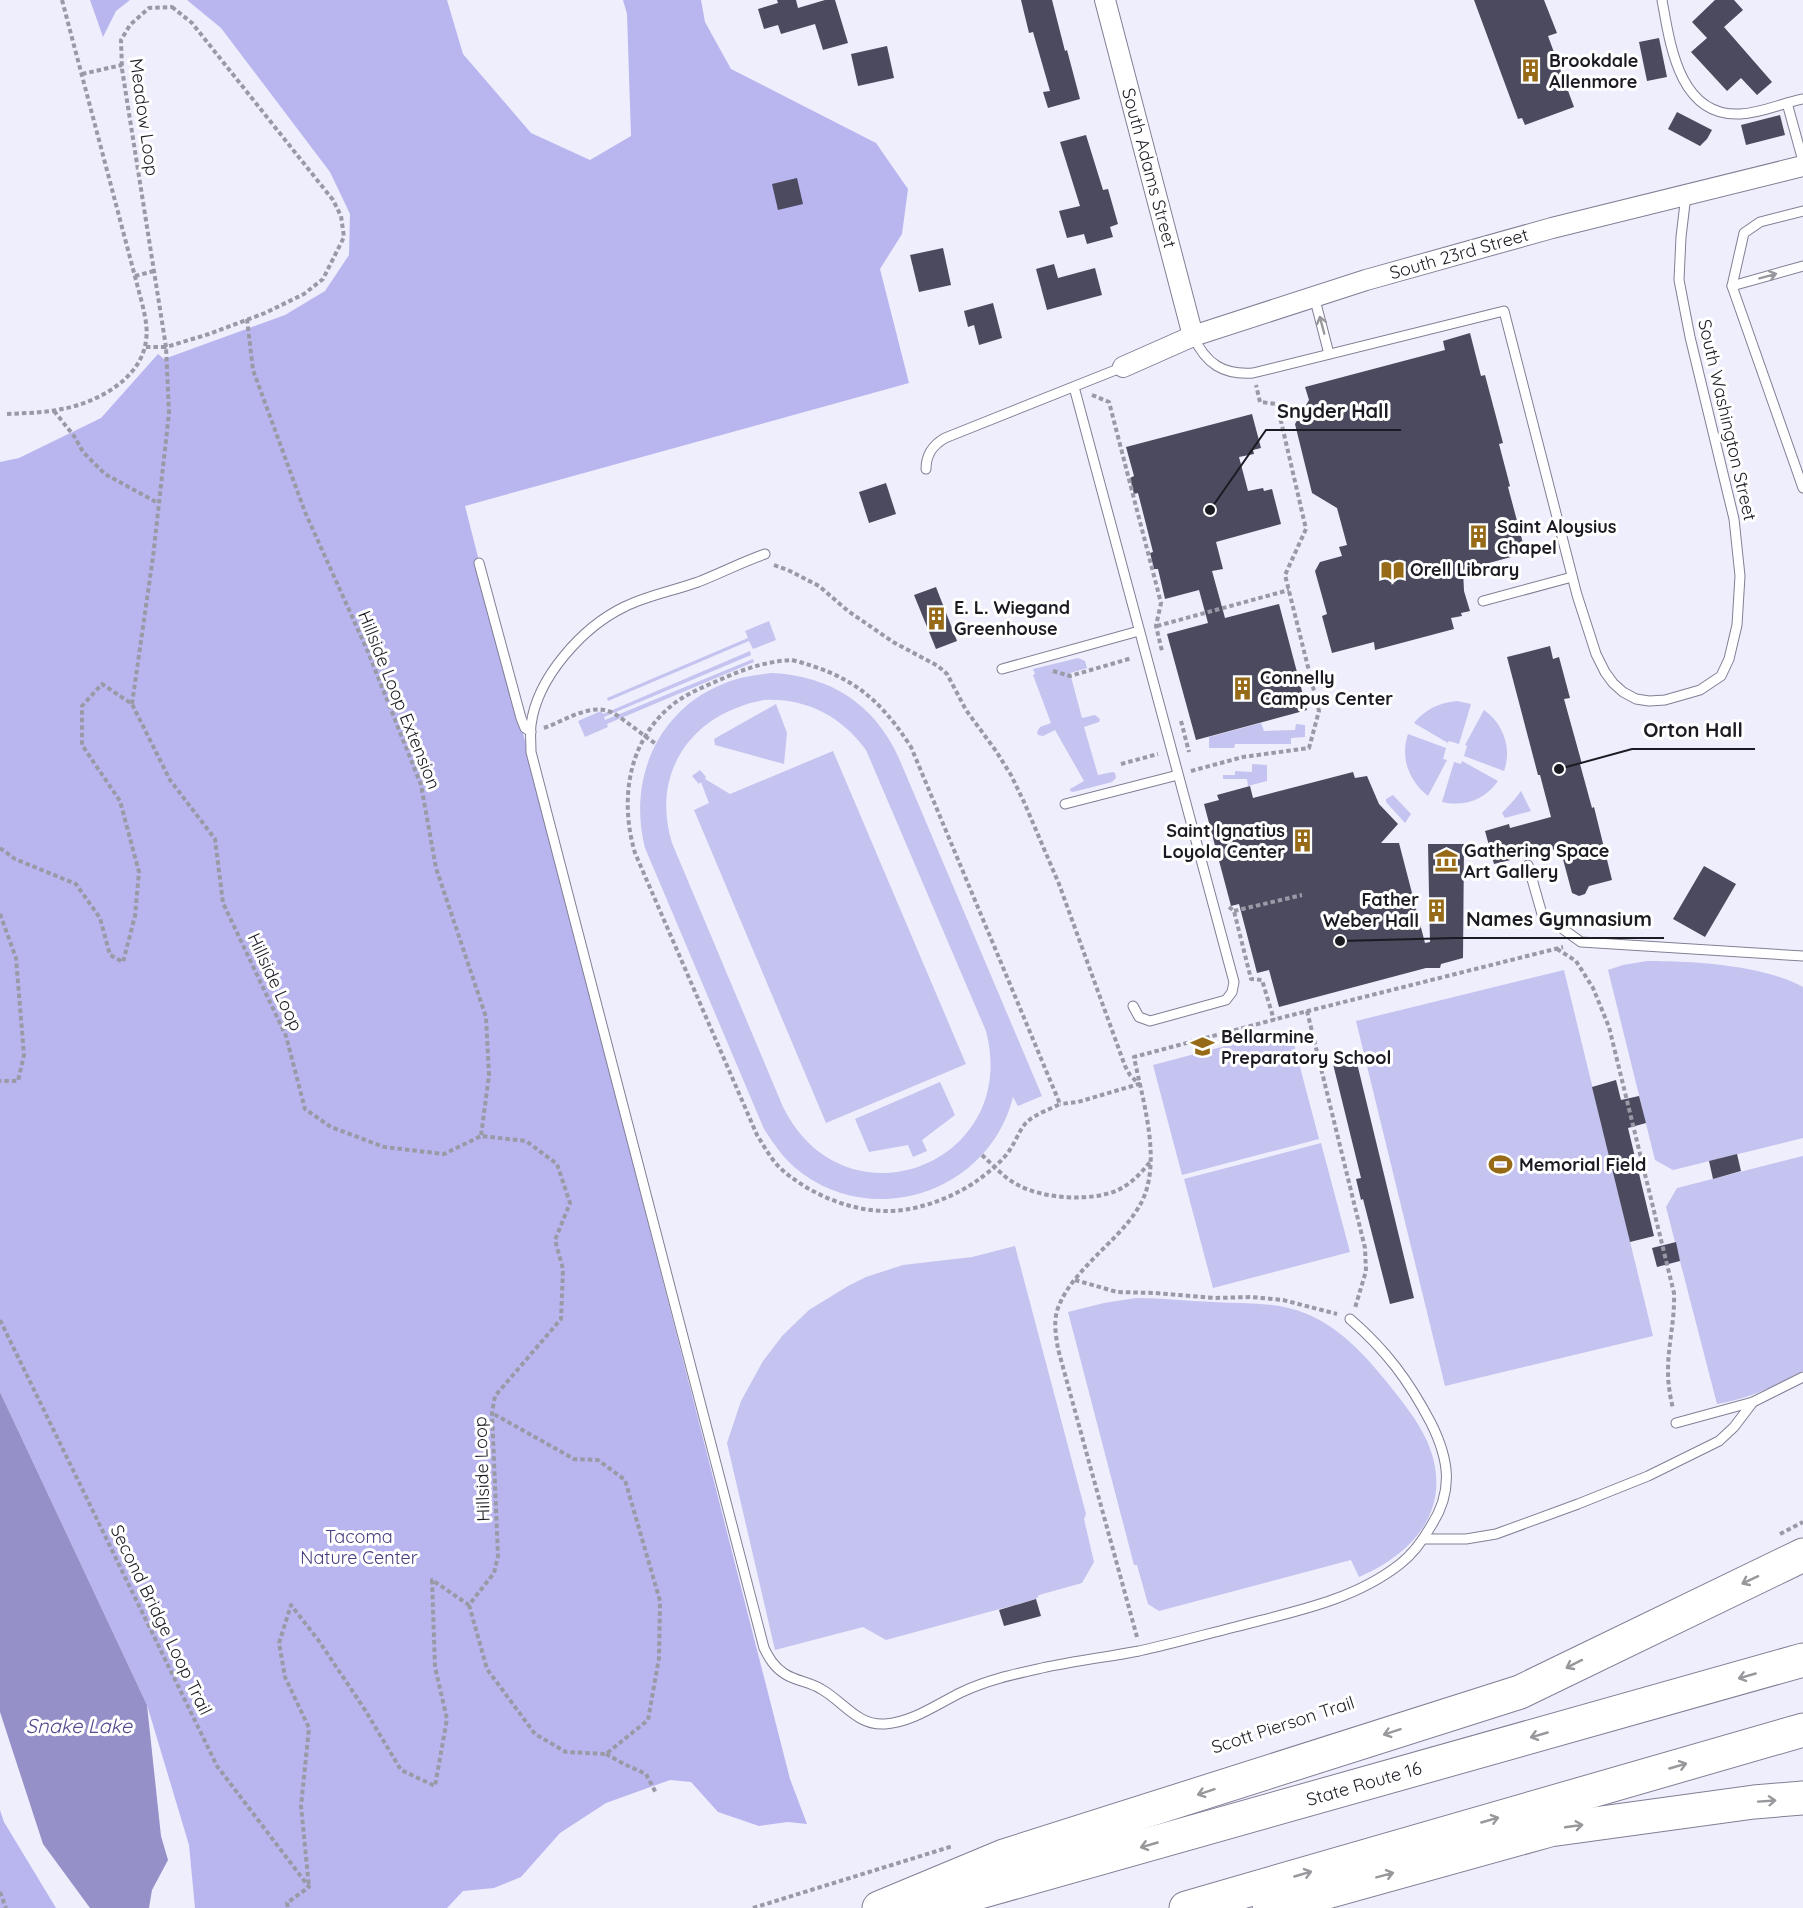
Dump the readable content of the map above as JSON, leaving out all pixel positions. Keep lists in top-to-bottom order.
{
  "streets": {
    "highway": ["State Route 16"],
    "street": ["South Adams Street", "South 23rd Street"],
    "lane": ["South Washington Street"],
    "path": [
      "Meadow Loop",
      "Hillside Loop Extension",
      "Hillside Loop",
      "Second Bridge Loop Trail"
    ]
  },
  "crossings": [
    ["Meadow Loop", "Hillside Loop Extension"],
    ["South Adams Street", "South 23rd Street"],
    ["South 23rd Street", "South Washington Street"],
    ["Hillside Loop Extension", "Hillside Loop"]
  ],
  "water": ["Snake Lake"],
  "parks": ["Tacoma Nature Center"],
  "places": {
    "building": [
      "Brookdale Allenmore",
      "Saint Aloysius Chapel",
      "E. L. Wiegand Greenhouse",
      "Connelly Campus Center",
      "Saint Ignatius Loyola Center",
      "Father Weber Hall"
    ],
    "other": ["Snyder Hall", "Orton Hall", "Names Gymnasium"],
    "library": ["Orell Library"],
    "museum": ["Gathering Space Art Gallery"],
    "school or university": ["Bellarmine Preparatory School"],
    "sports": ["Memorial Field"]
  }
}
